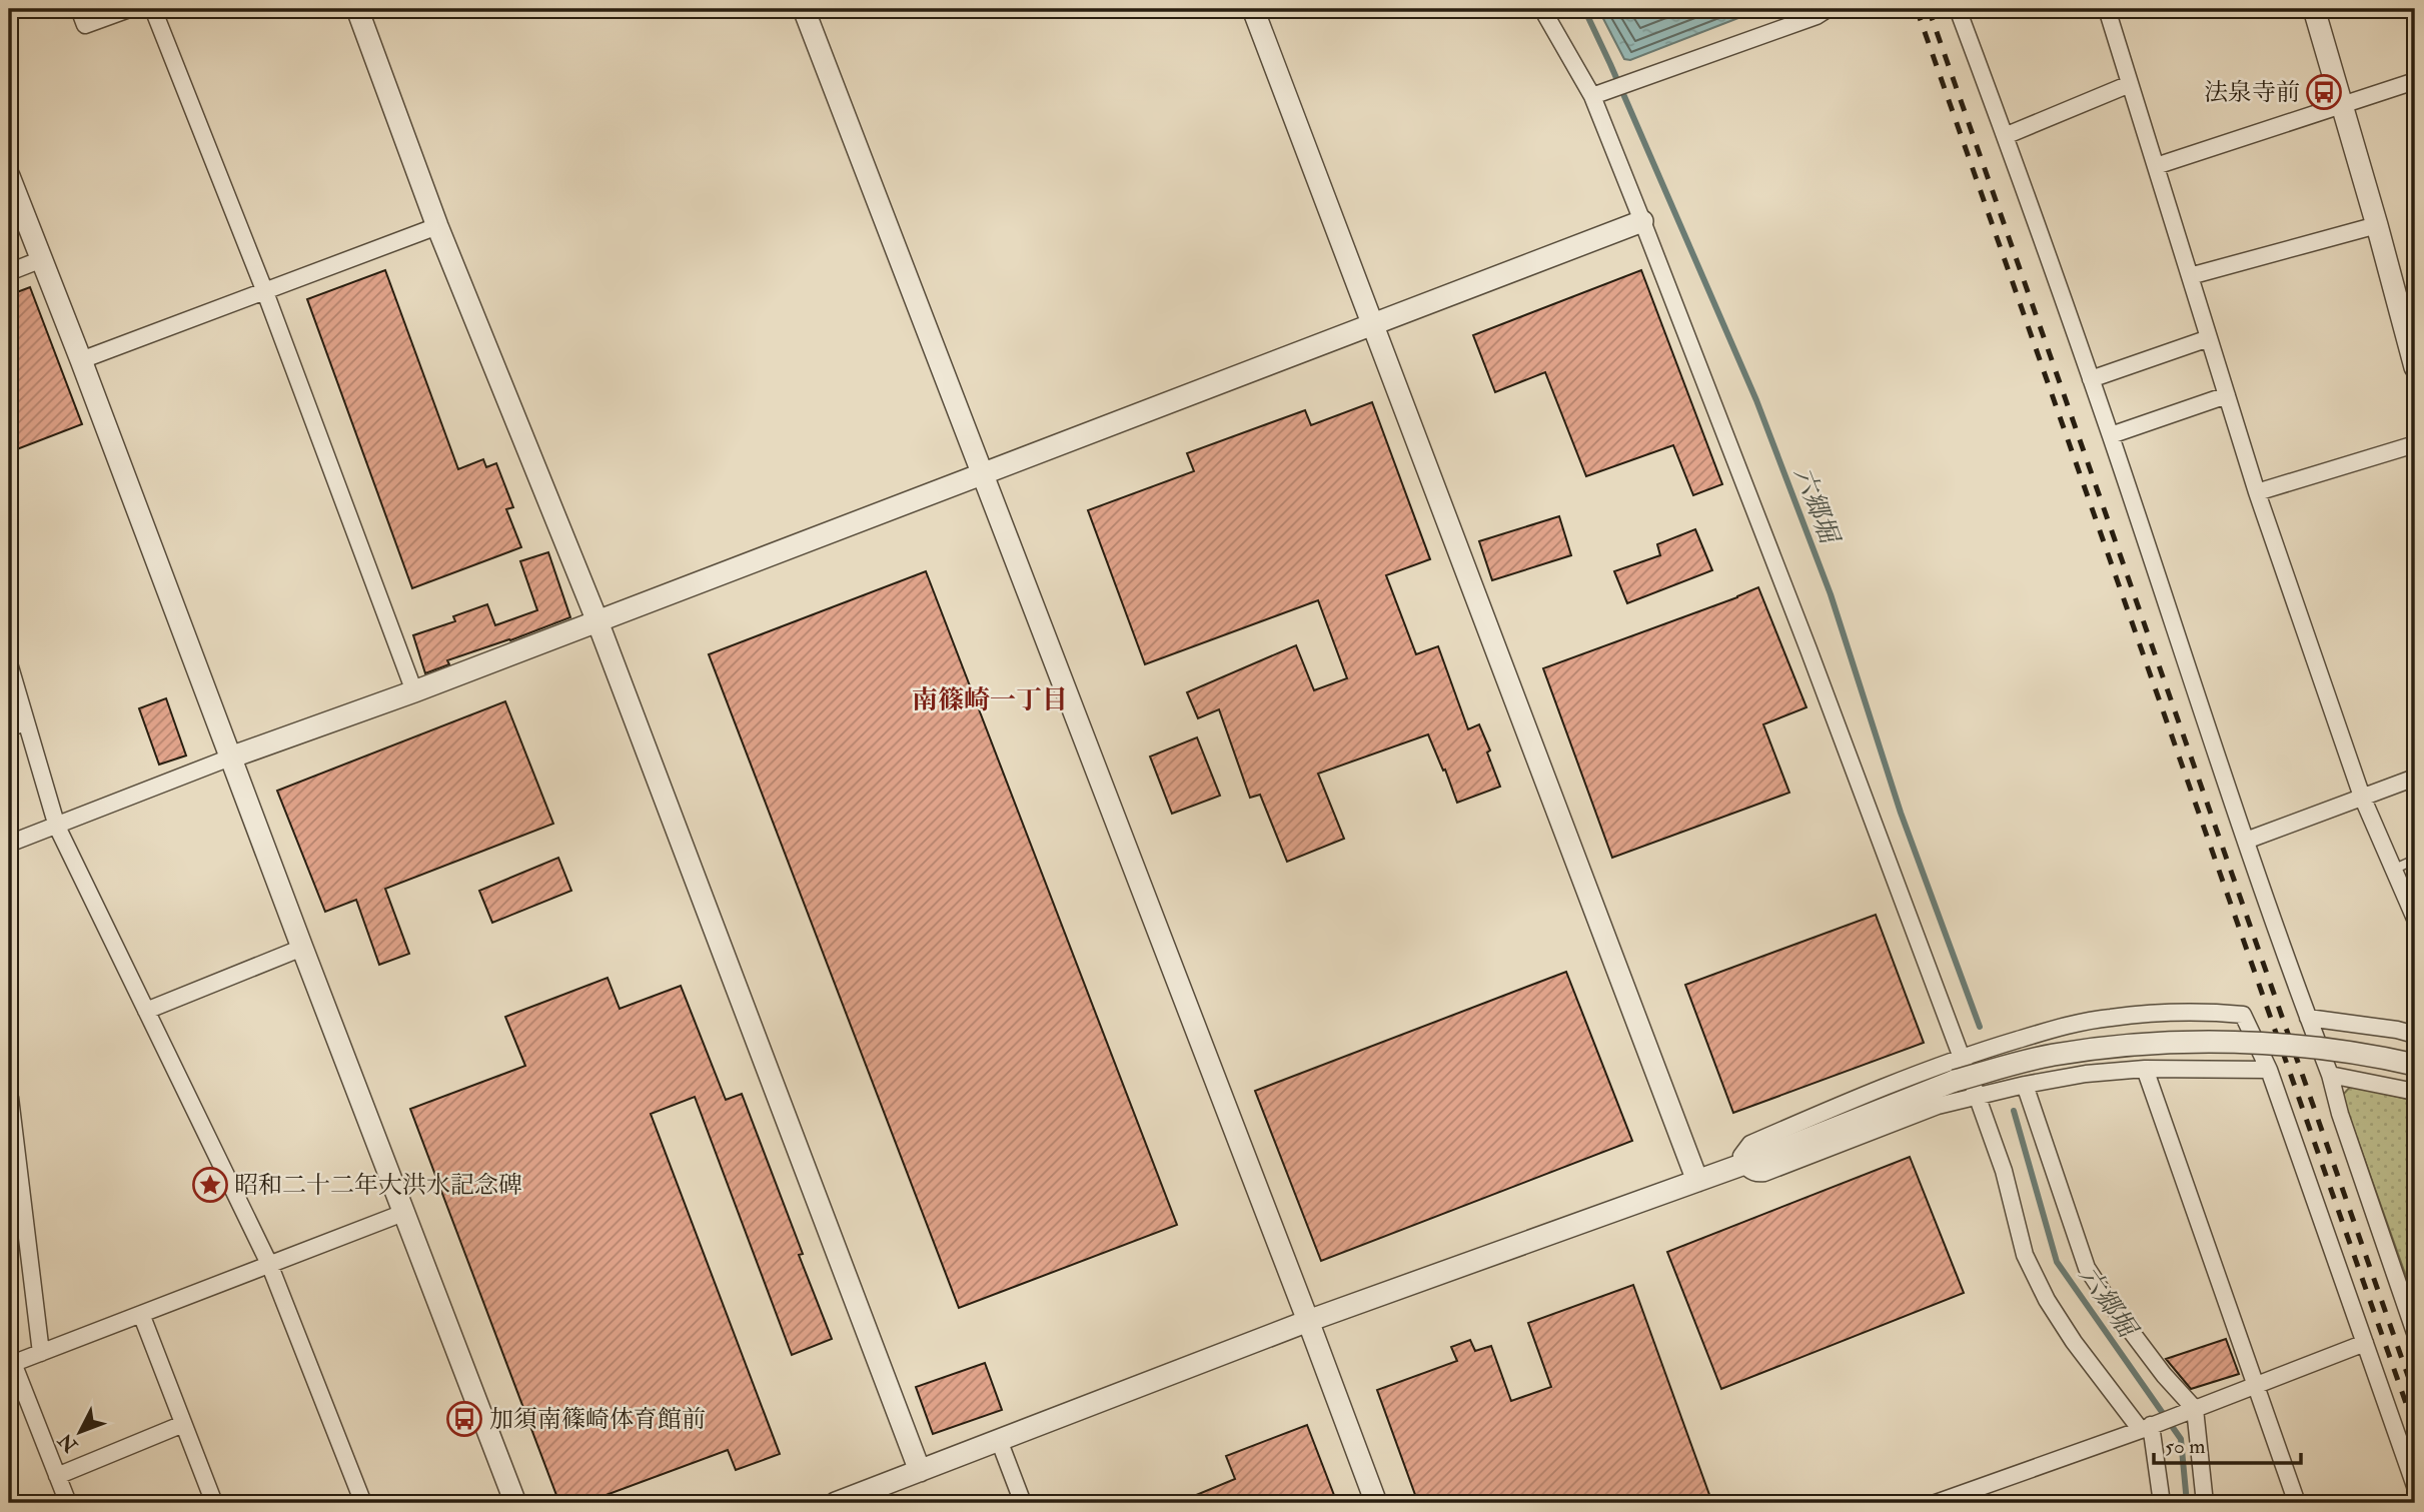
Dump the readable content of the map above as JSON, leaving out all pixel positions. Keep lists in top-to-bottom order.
{
  "districts": ["南篠崎一丁目"],
  "water": ["六郷堀"],
  "places": {
    "bus stop": ["法泉寺前", "加須南篠崎体育館前"],
    "place": ["昭和二十二年大洪水記念碑"]
  },
  "scale_bar": "50 m",
  "north": "bottom left"
}
